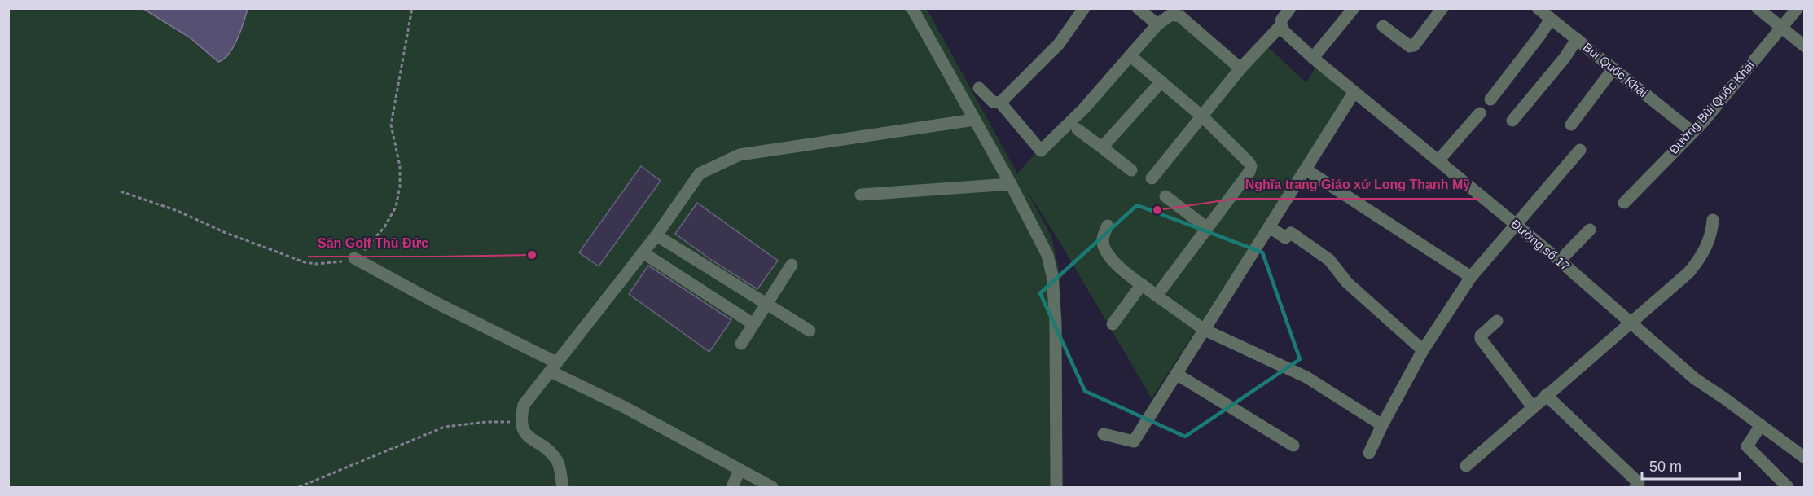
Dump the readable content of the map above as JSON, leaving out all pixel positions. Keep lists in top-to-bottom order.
{
  "streets": {
    "street": ["Bùi Quốc Khái", "Đường Bùi Quốc Khái", "Đường số 17"]
  },
  "crossings": [
    ["Bùi Quốc Khái", "Đường Bùi Quốc Khái"]
  ],
  "places": ["Nghĩa trang Giáo xứ Long Thạnh Mỹ", "Sân Golf Thủ Đức"],
  "scale_bar": "50 m"
}
